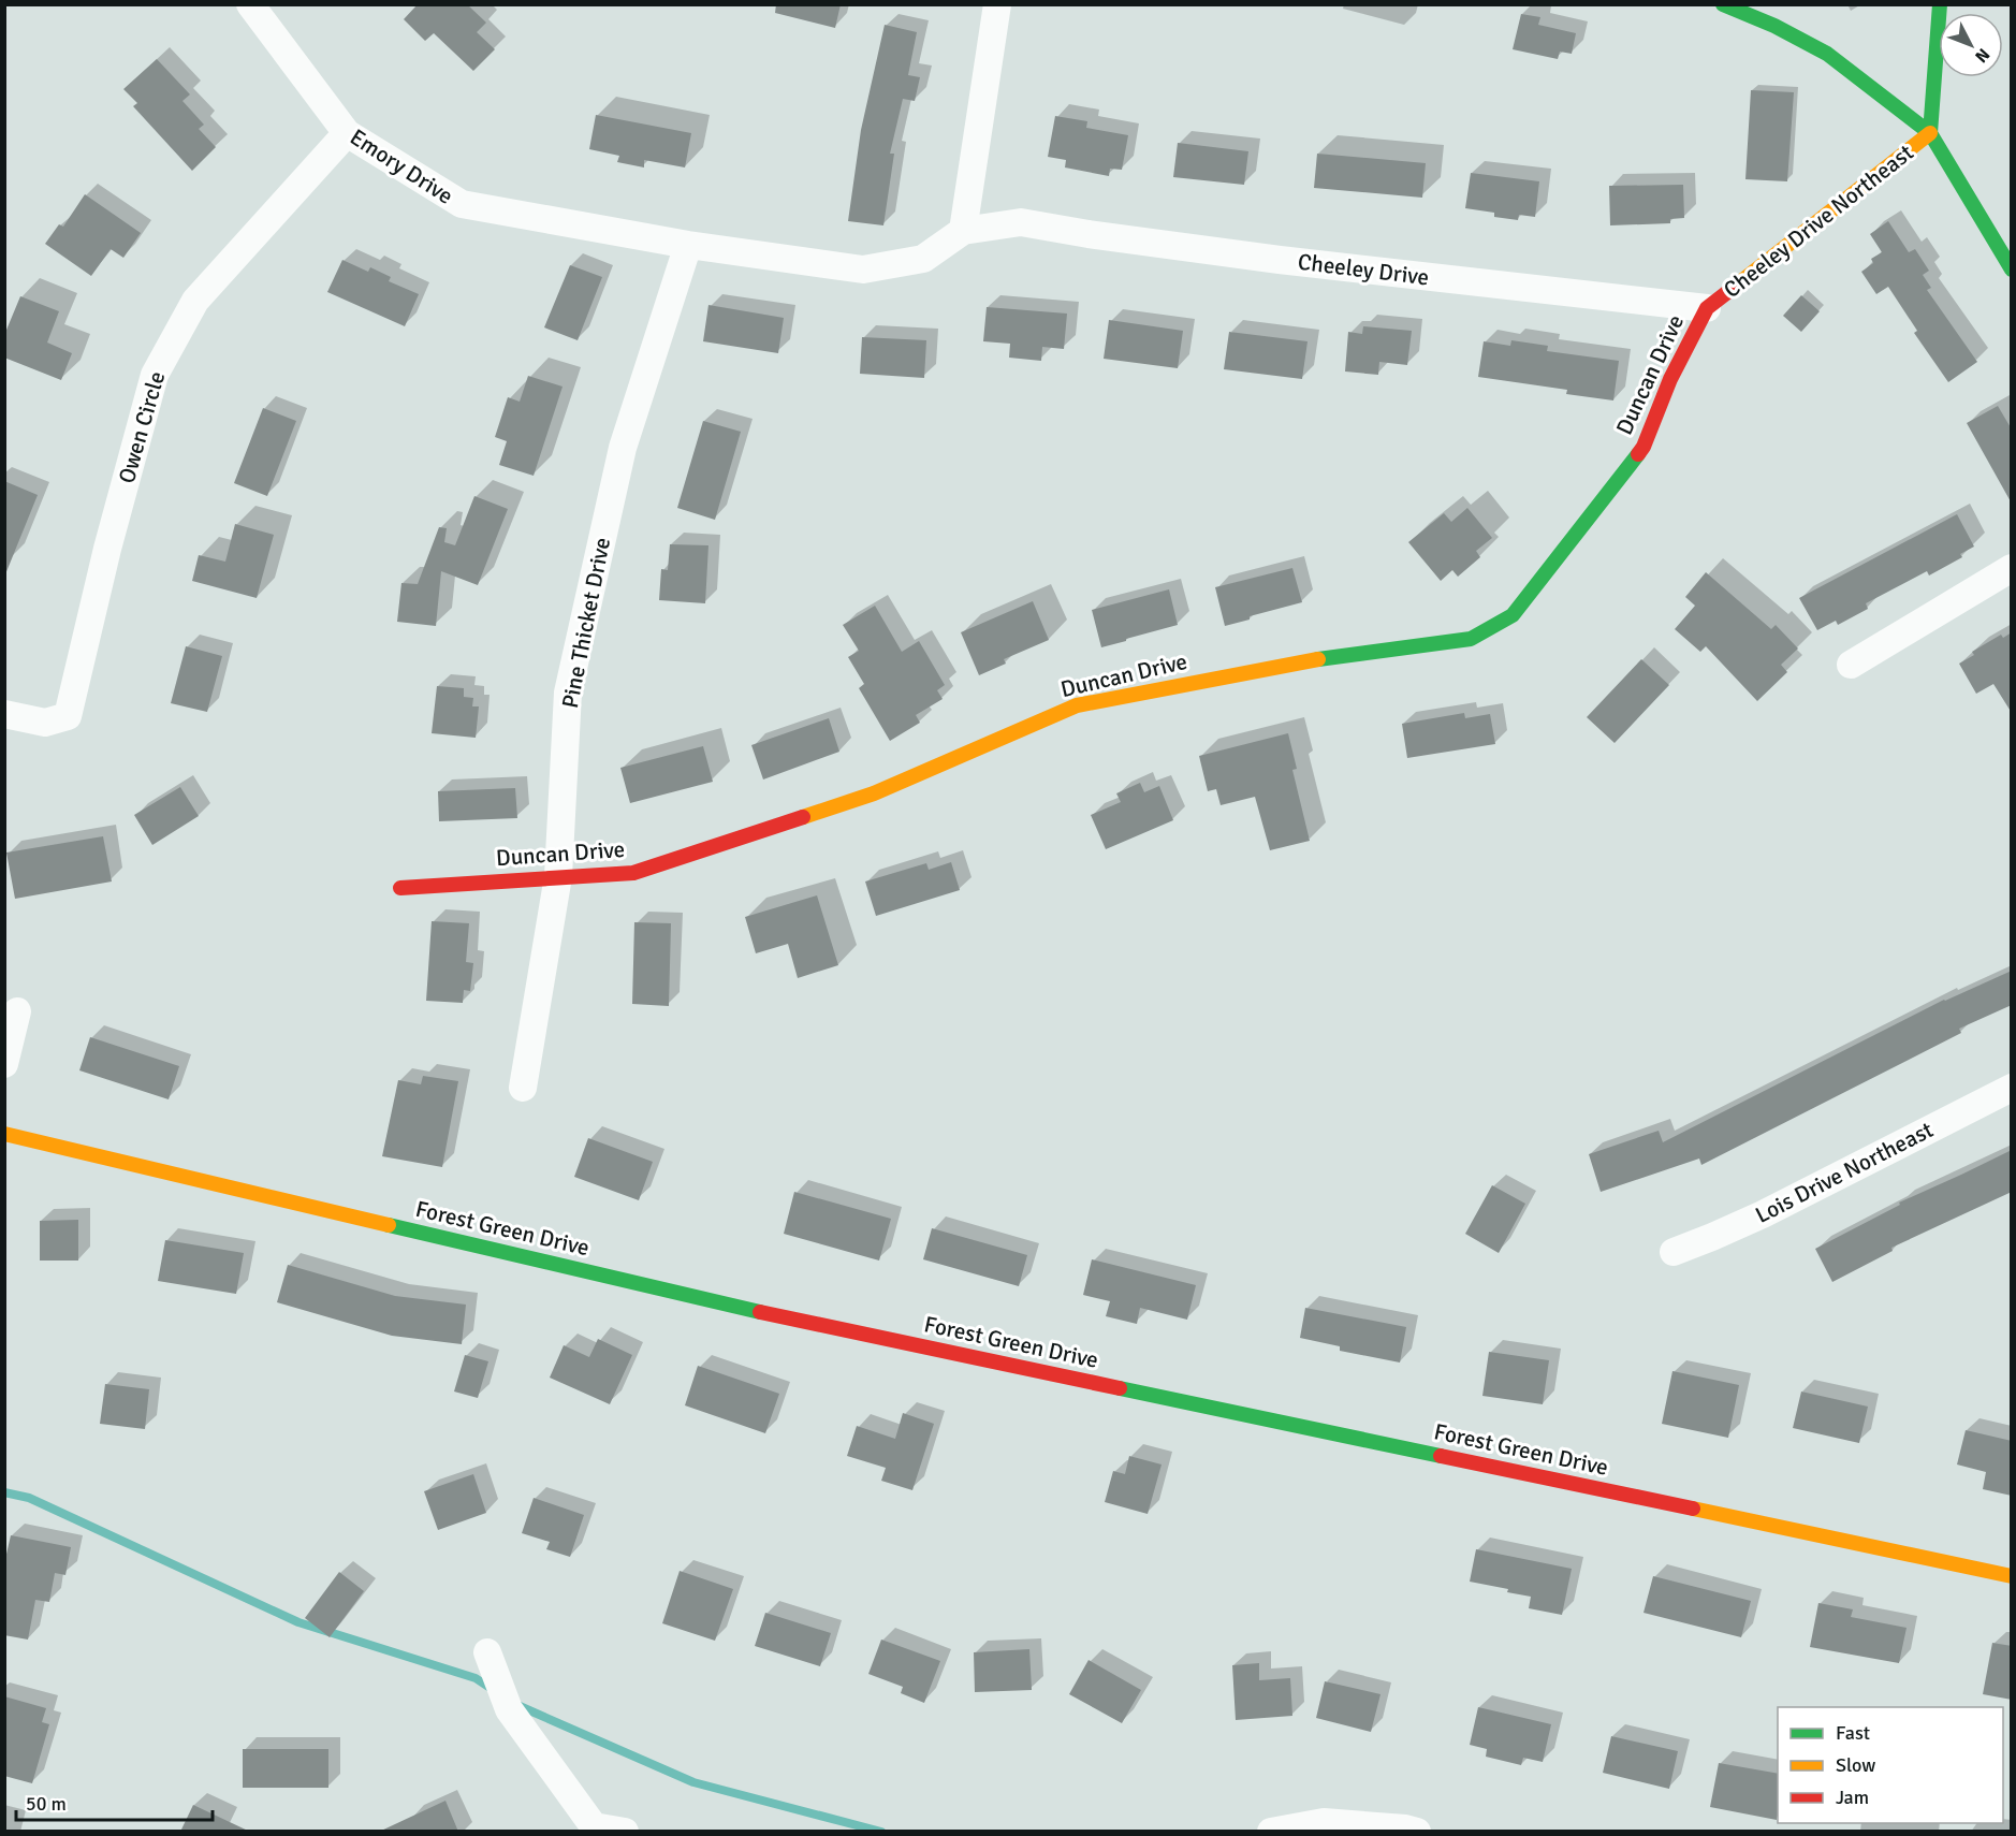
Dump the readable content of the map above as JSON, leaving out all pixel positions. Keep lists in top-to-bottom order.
{
  "streets": {
    "street": [
      "Emory Drive",
      "Cheeley Drive Northeast",
      "Cheeley Drive",
      "Duncan Drive",
      "Owen Circle",
      "Pine Thicket Drive",
      "Lois Drive Northeast",
      "Forest Green Drive"
    ]
  },
  "crossings": [
    ["Emory Drive", "Cheeley Drive"],
    ["Emory Drive", "Owen Circle"],
    ["Emory Drive", "Pine Thicket Drive"],
    ["Cheeley Drive Northeast", "Cheeley Drive"],
    ["Cheeley Drive Northeast", "Duncan Drive"],
    ["Cheeley Drive", "Duncan Drive"],
    ["Duncan Drive", "Pine Thicket Drive"]
  ],
  "legend": ["Fast", "Slow", "Jam"],
  "scale_bar": "50 m",
  "north": "bottom right"
}
